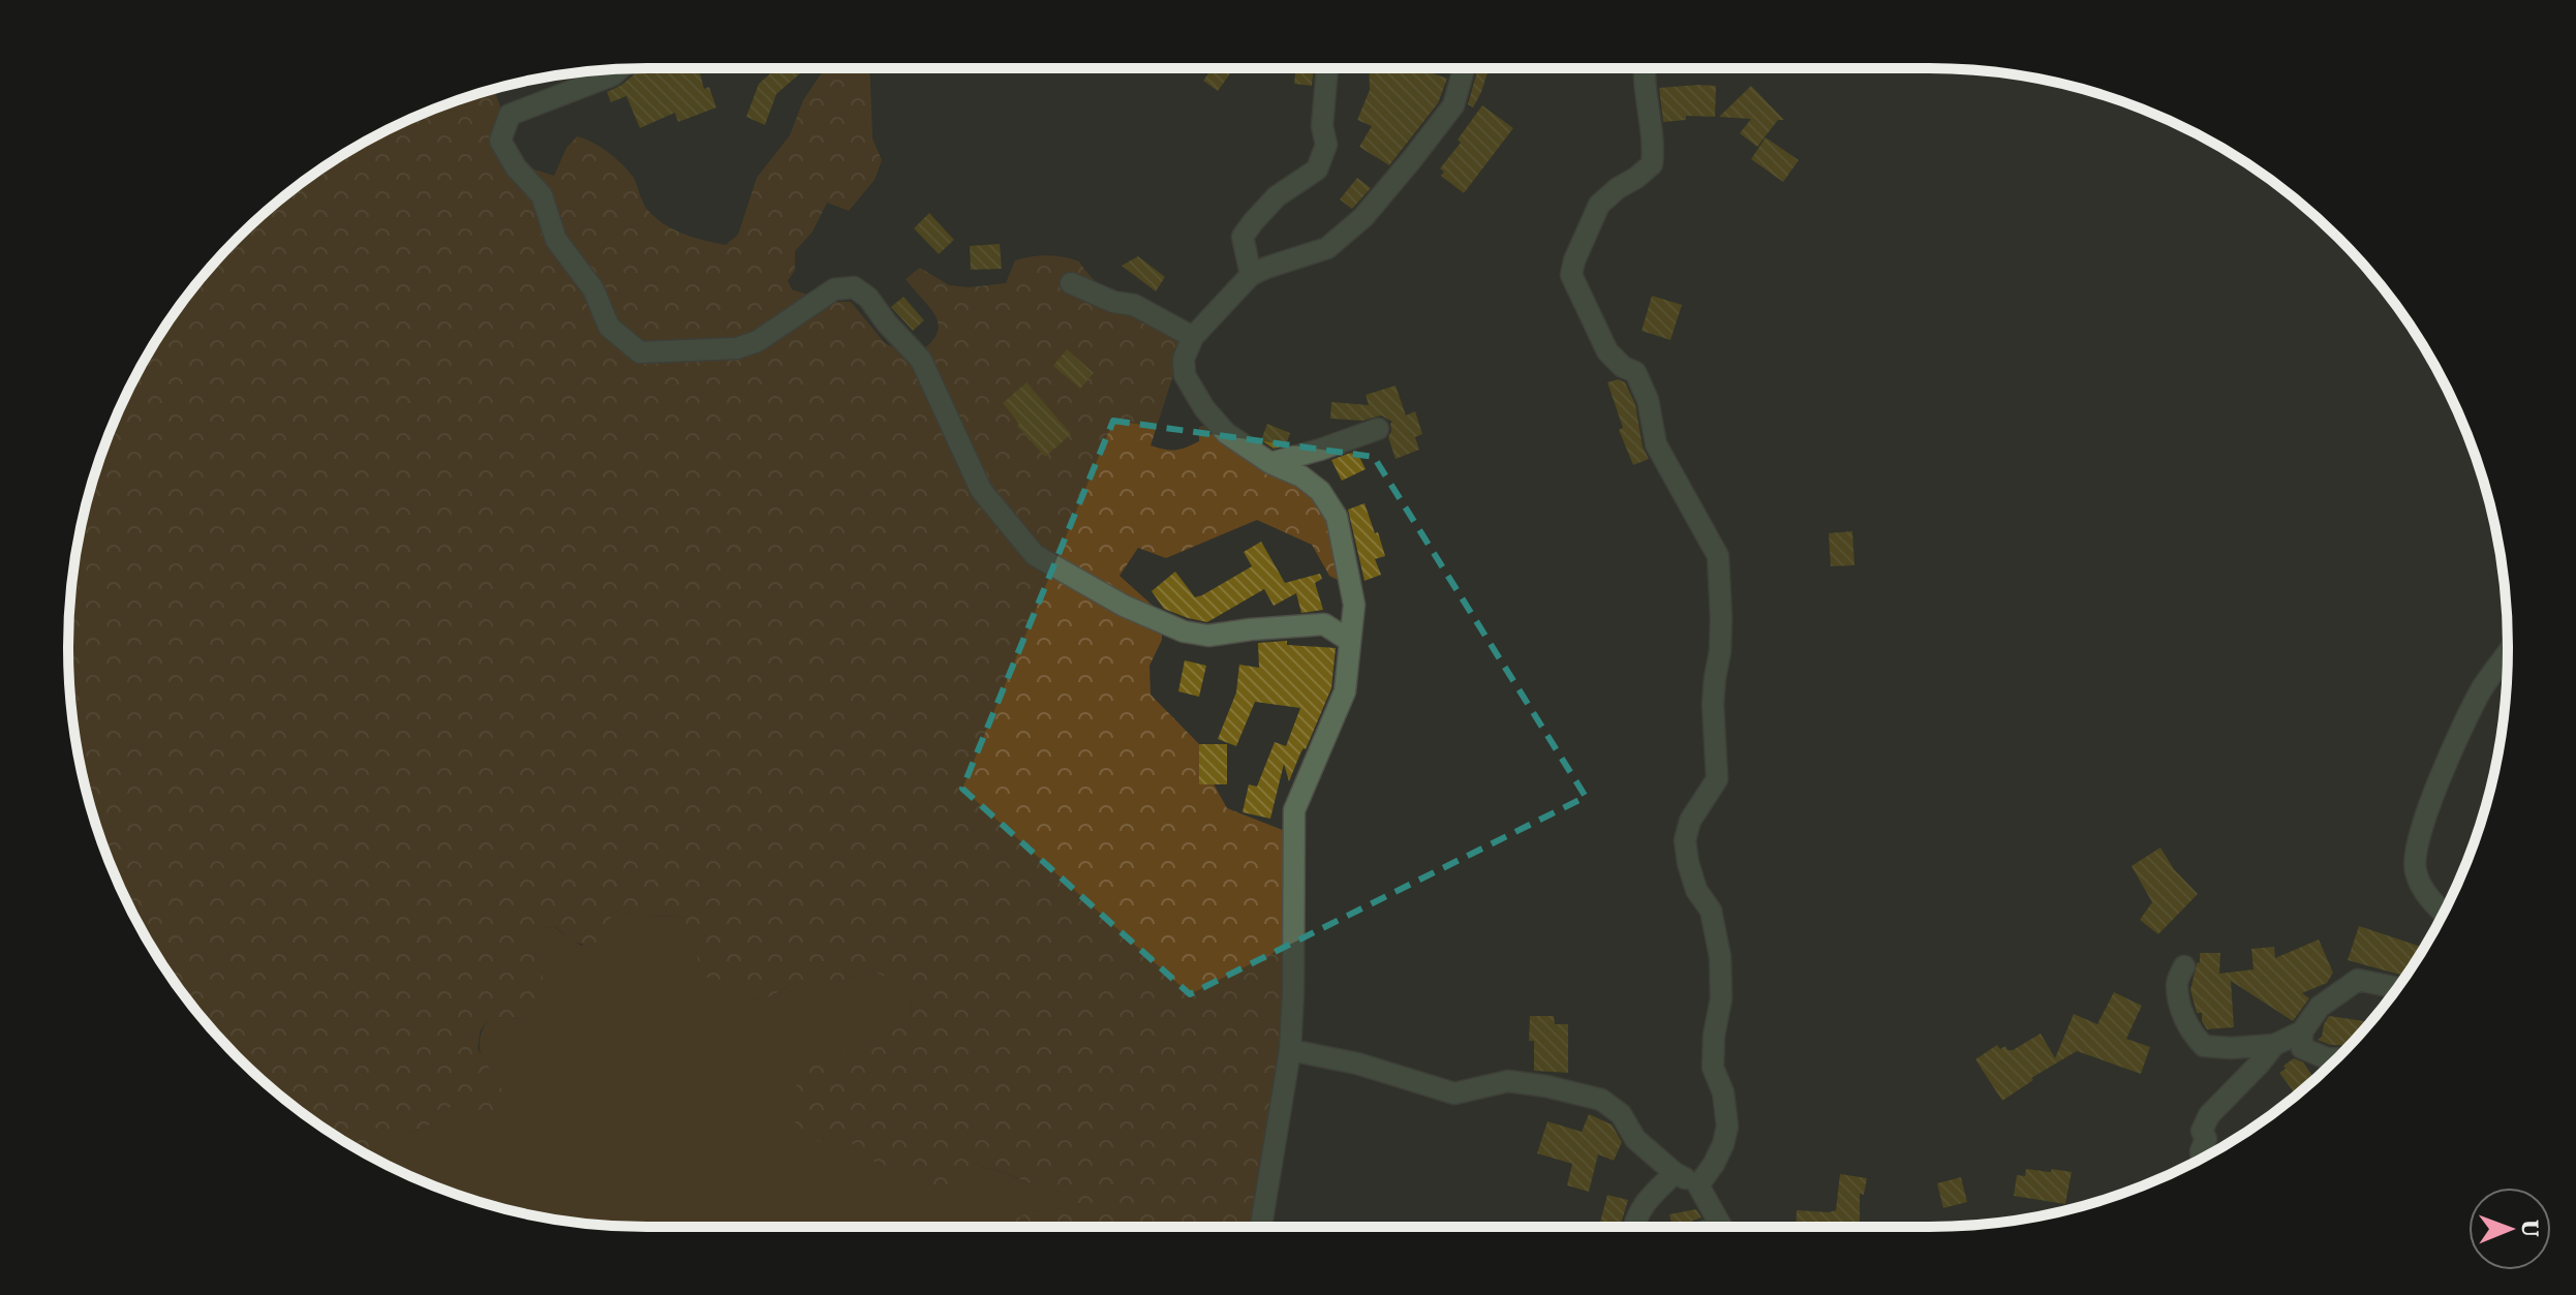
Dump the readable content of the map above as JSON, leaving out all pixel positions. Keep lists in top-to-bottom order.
{
  "north": "right"
}
